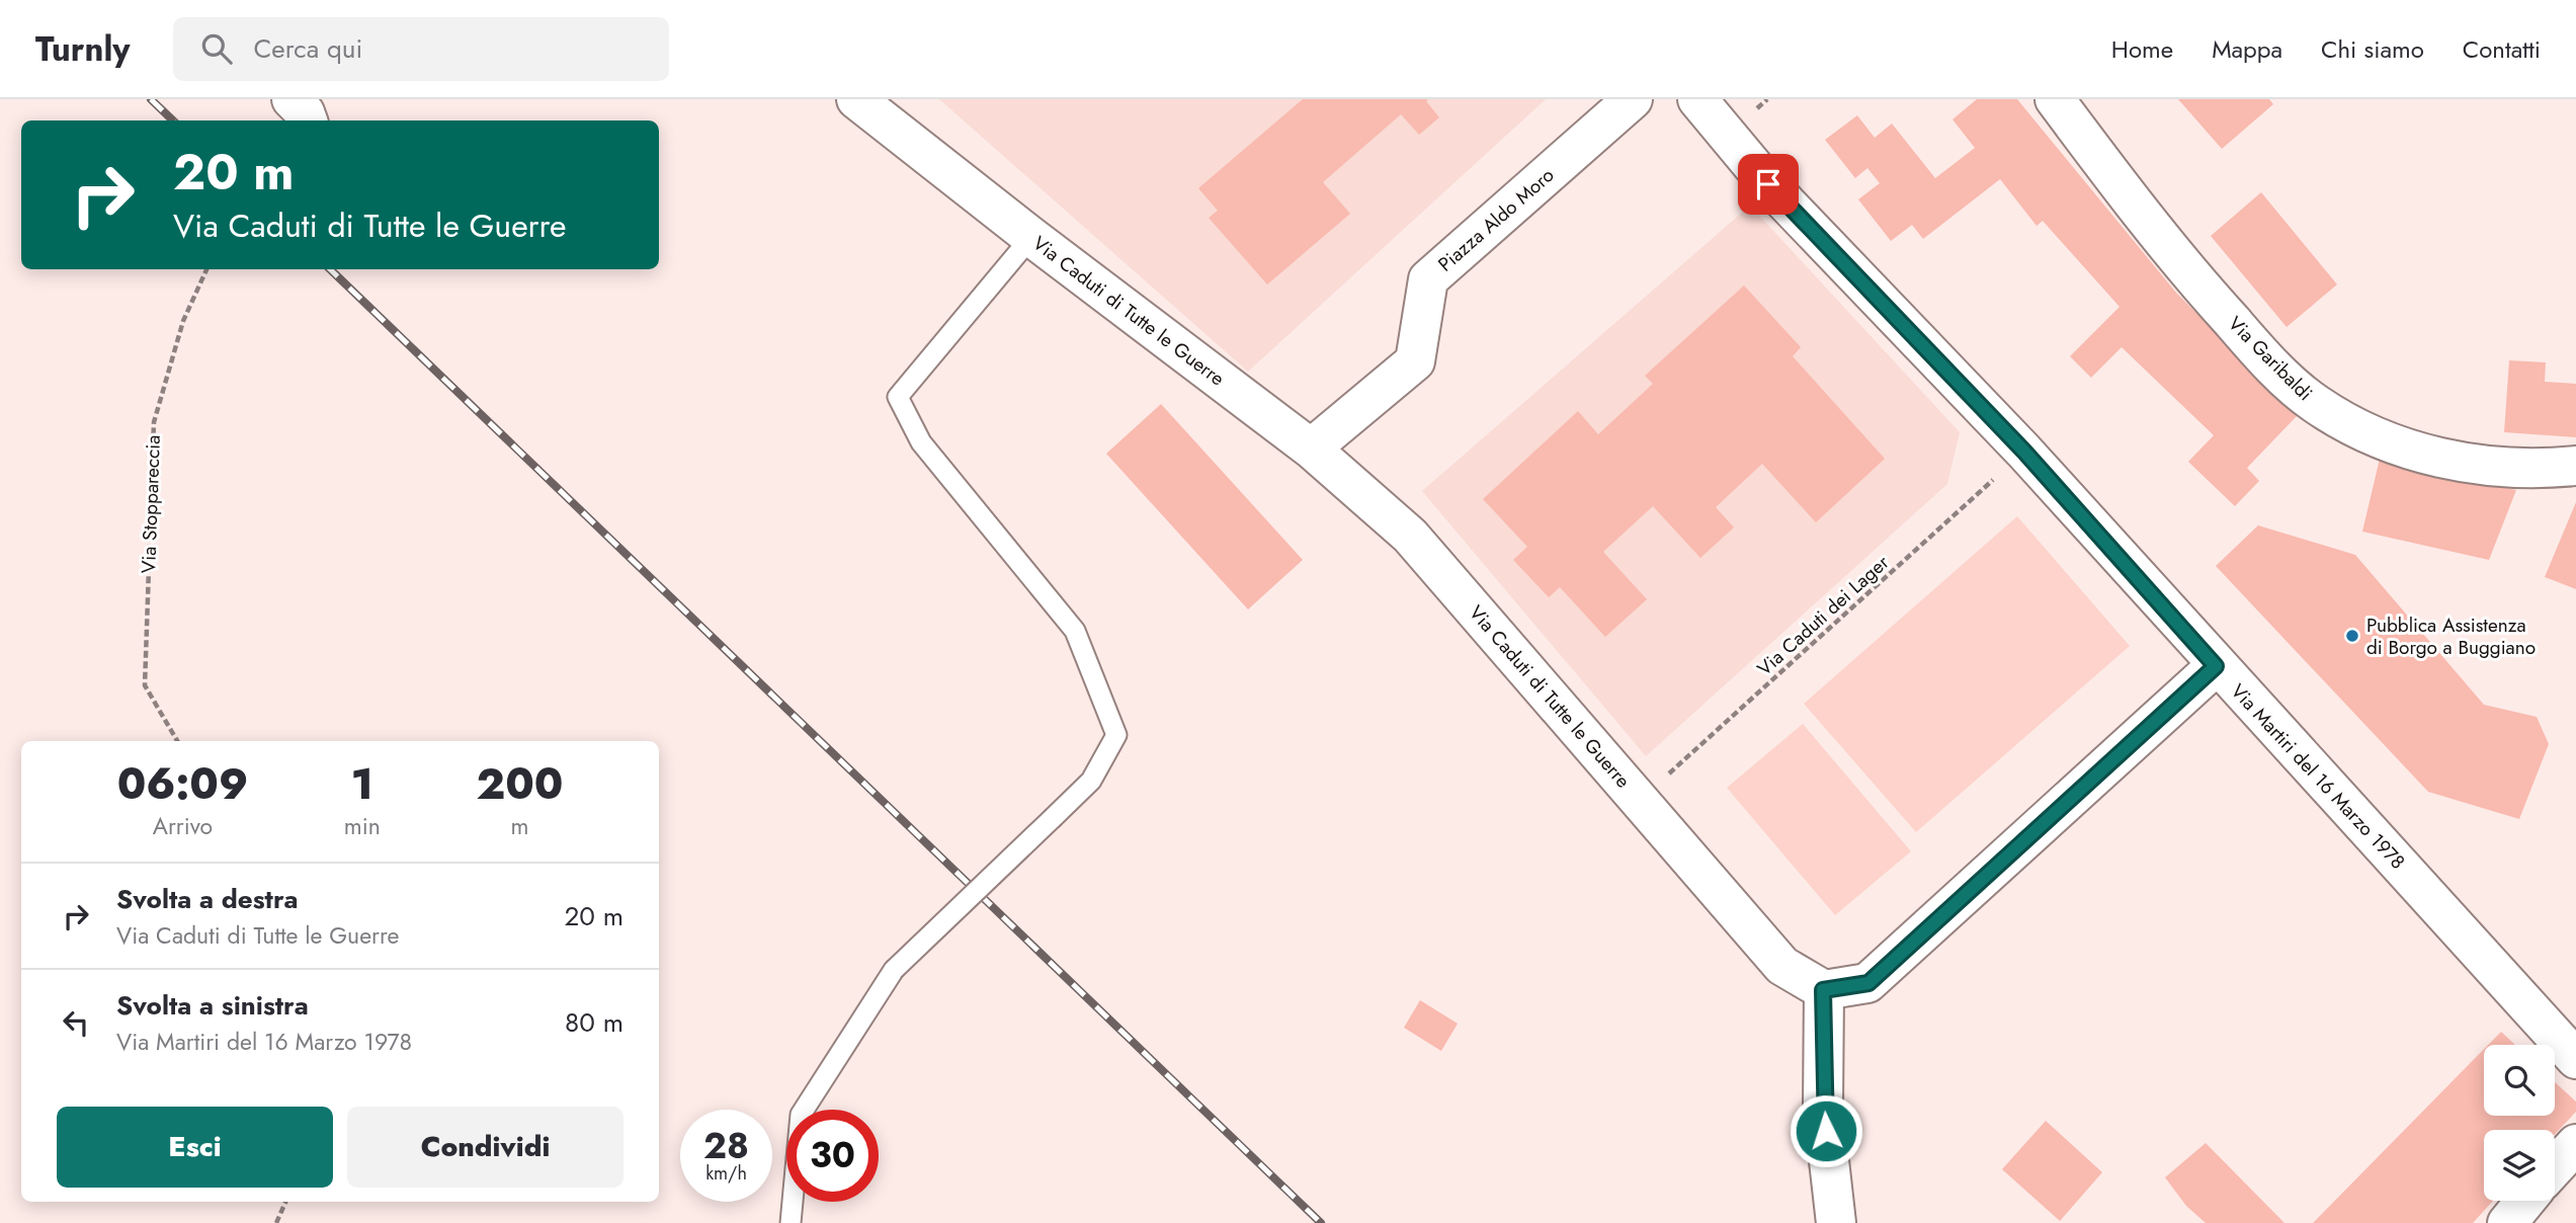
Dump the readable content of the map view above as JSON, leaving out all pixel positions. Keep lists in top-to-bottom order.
{
  "streets": {
    "street": [
      "Piazza Aldo Moro",
      "Via Caduti di Tutte le Guerre",
      "Via Garibaldi",
      "Via Martiri del 16 Marzo 1978"
    ],
    "path": ["Via Stoppareccia", "Via Caduti dei Lager"]
  },
  "crossings": [
    ["Piazza Aldo Moro", "Via Caduti di Tutte le Guerre"],
    ["Via Caduti di Tutte le Guerre", "Via Caduti dei Lager"],
    ["Via Caduti dei Lager", "Via Martiri del 16 Marzo 1978"]
  ],
  "places": ["Pubblica Assistenza di Borgo a Buggiano"],
  "page": {
    "header": "Turnly",
    "search": "Cerca qui",
    "nav": [
      "Home",
      "Mappa",
      "Chi siamo",
      "Contatti"
    ],
    "turn": ["20 m", "Via Caduti di Tutte le Guerre"],
    "eta": [
      "06:09",
      "Arrivo",
      "1",
      "min",
      "200",
      "m"
    ],
    "list": [
      {
        "name": "Svolta a destra",
        "note": "Via Caduti di Tutte le Guerre",
        "value": "20 m"
      },
      {
        "name": "Svolta a sinistra",
        "note": "Via Martiri del 16 Marzo 1978",
        "value": "80 m"
      }
    ],
    "buttons": ["Esci", "Condividi"],
    "speed": "28 km/h",
    "limit": "30"
  }
}
